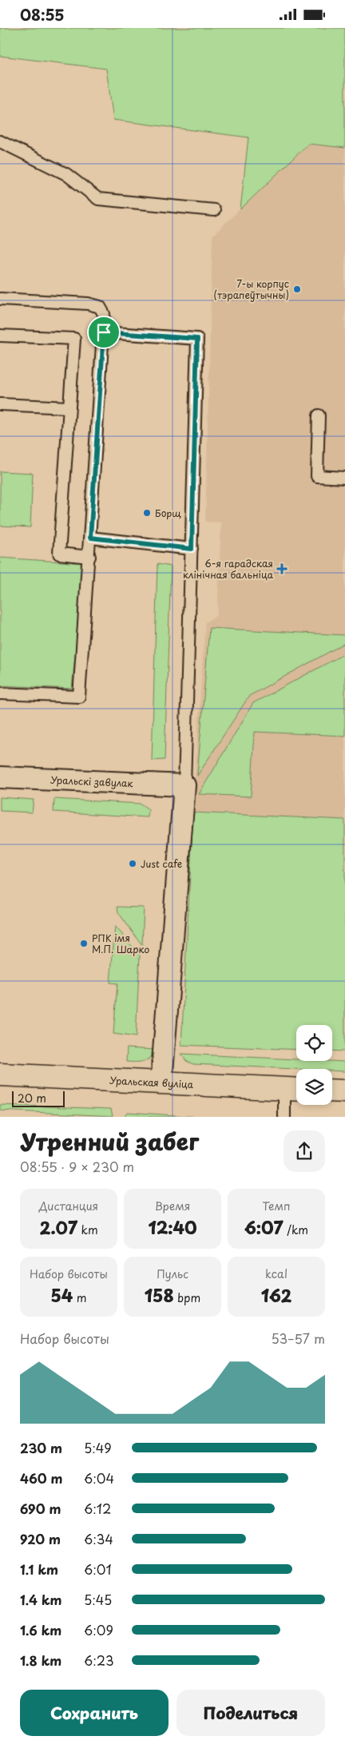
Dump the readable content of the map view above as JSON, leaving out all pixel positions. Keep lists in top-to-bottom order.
{
  "streets": {
    "street": ["Уральскі завулак", "Уральская вуліца"]
  },
  "places": {
    "other": [
      "7-ы корпус (тэрапеўтычны)",
      "Борщ",
      "Just cafe",
      "РПК імя М.П. Шарко"
    ],
    "health": ["6-я гарадская клінічная бальніца"]
  },
  "scale_bar": "20 m",
  "page": {
    "status": "08:55",
    "scale": "20 m",
    "heading": ["Утренний забег", "08:55 · 9 × 230 m"],
    "stats": [
      ["Дистанция", "2.07 km"],
      ["Время", "12:40"],
      ["Темп", "6:07 /km"],
      ["Набор высоты", "54 m"],
      ["Пульс", "158 bpm"],
      ["kcal", "162"]
    ],
    "chart": ["Набор высоты", "53–57 m"],
    "list": [
      {
        "name": "230 m",
        "note": "5:49"
      },
      {
        "name": "460 m",
        "note": "6:04"
      },
      {
        "name": "690 m",
        "note": "6:12"
      },
      {
        "name": "920 m",
        "note": "6:34"
      },
      {
        "name": "1.1 km",
        "note": "6:01"
      },
      {
        "name": "1.4 km",
        "note": "5:45"
      },
      {
        "name": "1.6 km",
        "note": "6:09"
      },
      {
        "name": "1.8 km",
        "note": "6:23"
      }
    ],
    "buttons": ["Сохранить", "Поделиться"]
  }
}
